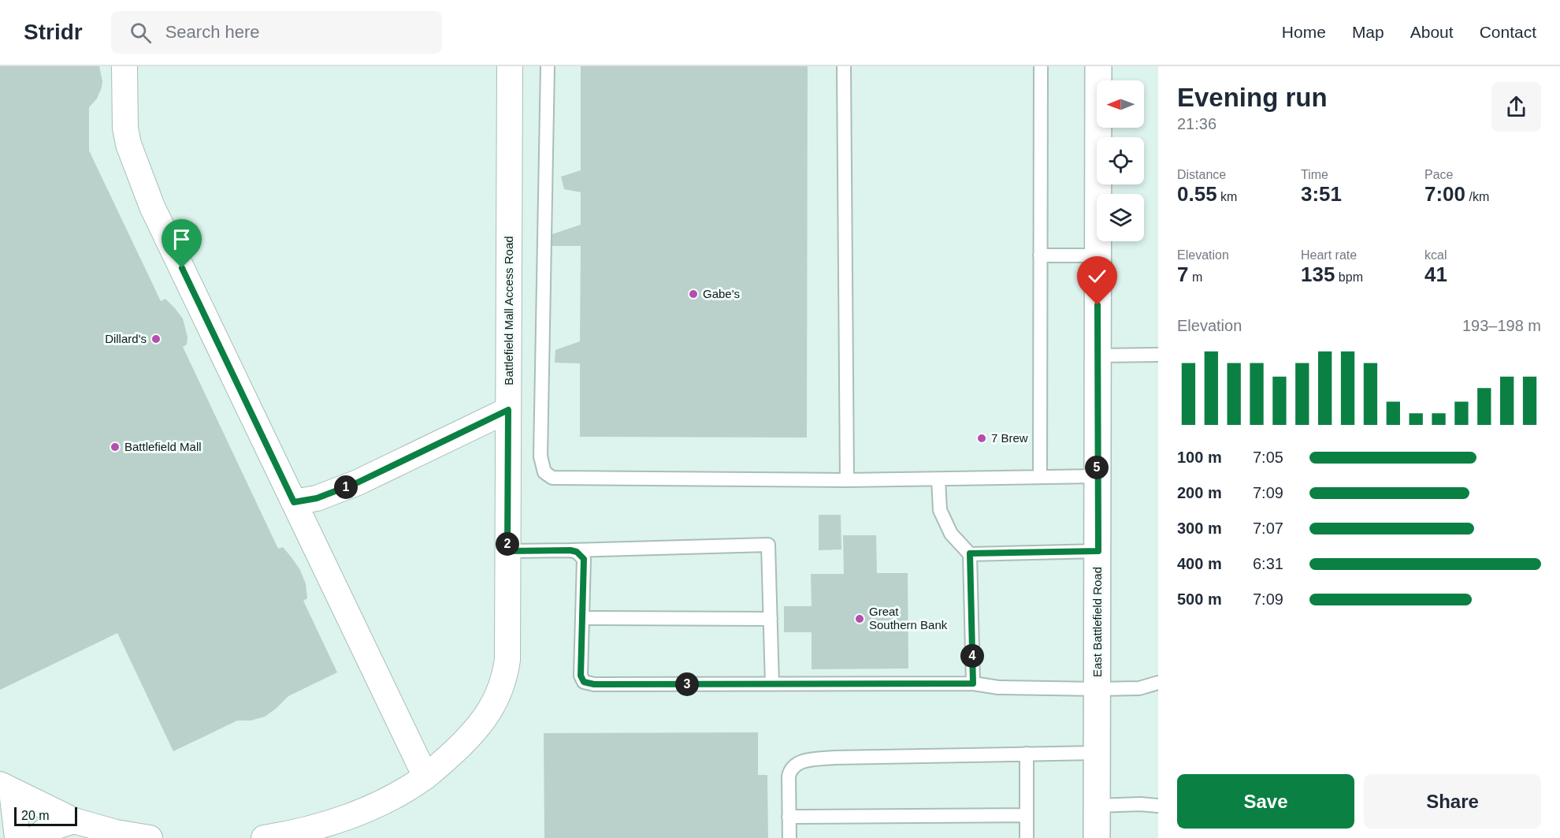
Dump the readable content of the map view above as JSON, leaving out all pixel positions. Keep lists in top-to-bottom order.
{
  "streets": {
    "main road": ["East Battlefield Road"],
    "street": ["Battlefield Mall Access Road"]
  },
  "places": [
    "Gabe's",
    "Dillard's",
    "7 Brew",
    "Battlefield Mall",
    "Great Southern Bank"
  ],
  "scale_bar": "20 m",
  "north": "left",
  "page": {
    "header": "Stridr",
    "search": "Search here",
    "nav": [
      "Home",
      "Map",
      "About",
      "Contact"
    ],
    "heading": ["Evening run", "21:36"],
    "stats": [
      ["Distance", "0.55 km"],
      ["Time", "3:51"],
      ["Pace", "7:00 /km"],
      ["Elevation", "7 m"],
      ["Heart rate", "135 bpm"],
      ["kcal", "41"]
    ],
    "chart": ["Elevation", "193–198 m"],
    "list": [
      {
        "name": "100 m",
        "note": "7:05"
      },
      {
        "name": "200 m",
        "note": "7:09"
      },
      {
        "name": "300 m",
        "note": "7:07"
      },
      {
        "name": "400 m",
        "note": "6:31"
      },
      {
        "name": "500 m",
        "note": "7:09"
      }
    ],
    "pins": [
      "5",
      "1",
      "2",
      "4",
      "3"
    ],
    "buttons": ["Save", "Share"],
    "scale": "20 m"
  }
}
